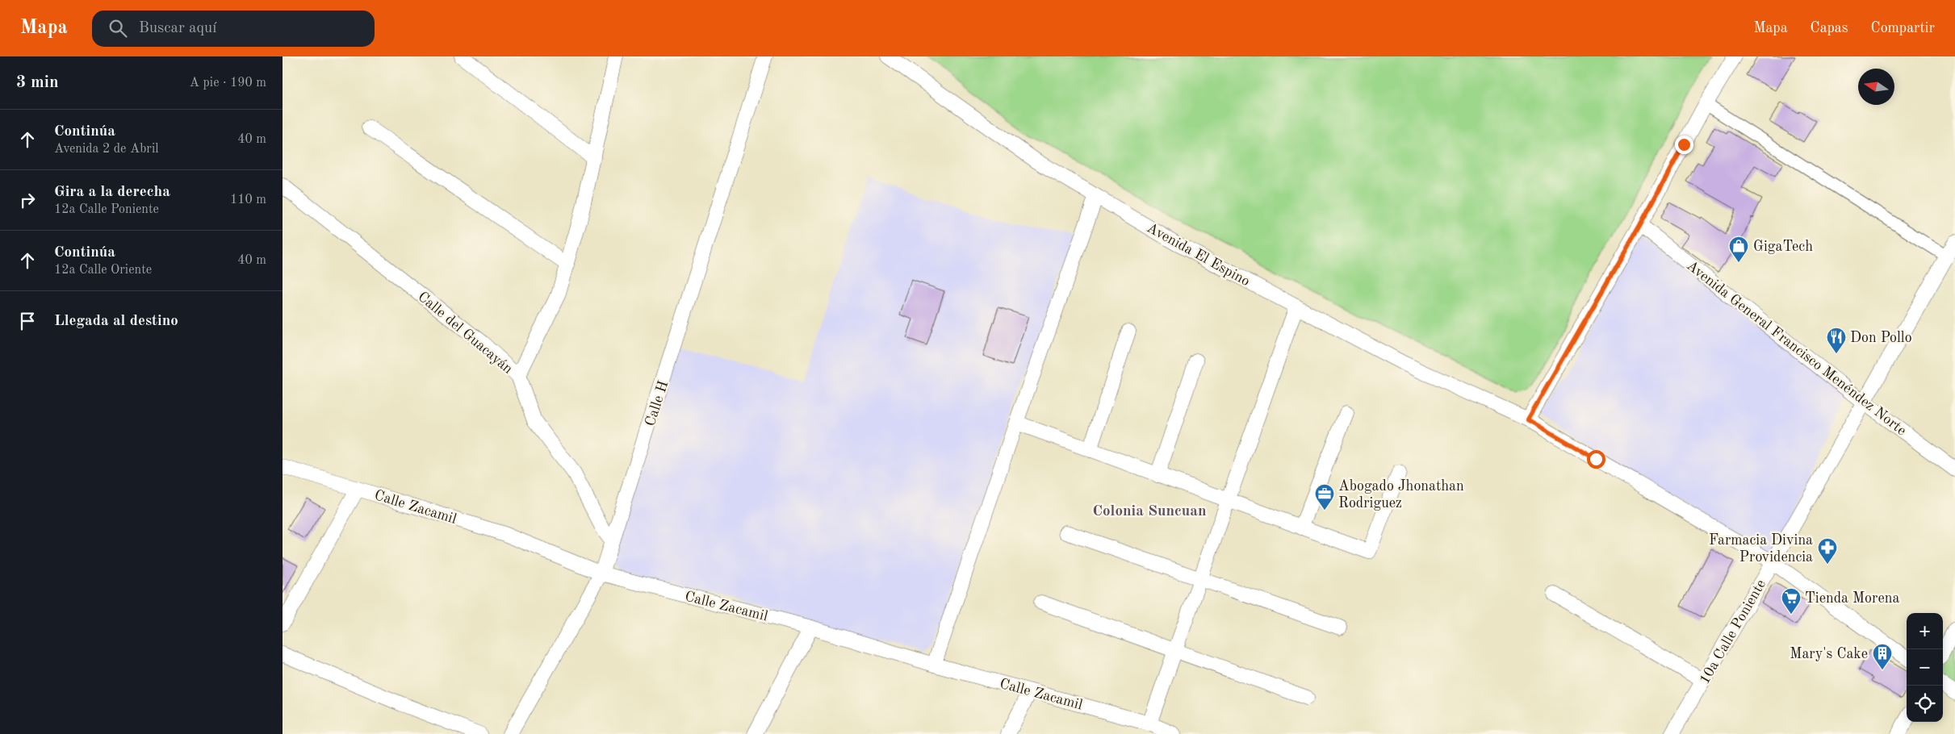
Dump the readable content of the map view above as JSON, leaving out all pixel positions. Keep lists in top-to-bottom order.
{
  "streets": {
    "street": [
      "Avenida El Espino",
      "Calle del Guacayán",
      "Avenida General Francisco Menéndez Norte",
      "Calle H",
      "Calle Zacamil",
      "10a Calle Poniente"
    ]
  },
  "crossings": [
    ["Avenida El Espino", "10a Calle Poniente"],
    ["Calle del Guacayán", "Calle H"],
    ["Avenida General Francisco Menéndez Norte", "10a Calle Poniente"],
    ["Calle H", "Calle Zacamil"]
  ],
  "districts": ["Colonia Suncuan"],
  "places": {
    "shop": ["GigaTech"],
    "restaurant": ["Don Pollo"],
    "office": ["Abogado Jhonathan Rodriguez"],
    "pharmacy": ["Farmacia Divina Providencia"],
    "supermarket": ["Tienda Morena"],
    "building": ["Mary's Cake"]
  },
  "north": "left",
  "page": {
    "header": "Mapa",
    "search": "Buscar aquí",
    "nav": ["Mapa", "Capas", "Compartir"],
    "heading": ["3 min", "A pie · 190 m"],
    "list": [
      ["Continúa", "Avenida 2 de Abril", "40 m"],
      ["Gira a la derecha", "12a Calle Poniente", "110 m"],
      ["Continúa", "12a Calle Oriente", "40 m"],
      "Llegada al destino"
    ],
    "map_buttons": ["+", "−"]
  }
}
